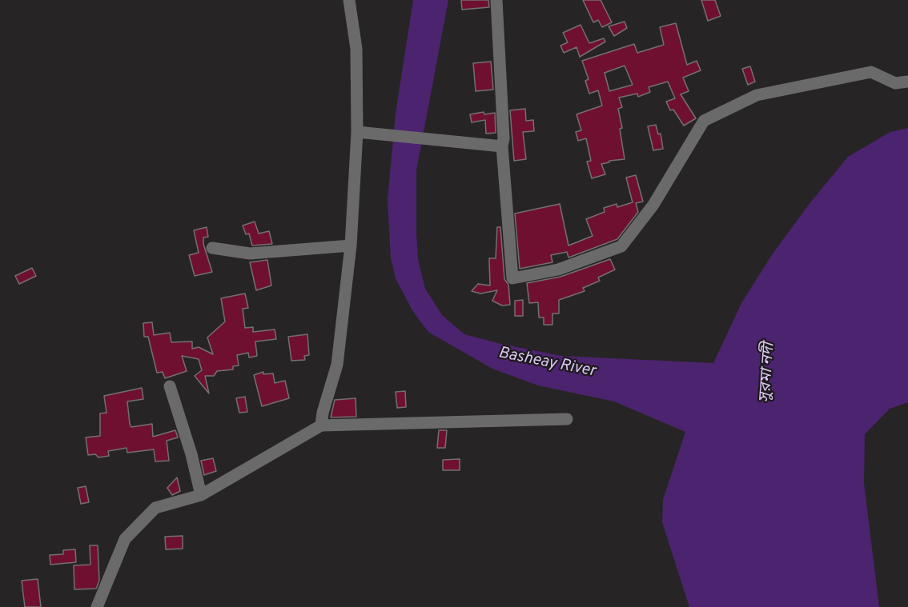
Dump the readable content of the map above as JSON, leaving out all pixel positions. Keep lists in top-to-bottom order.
{
  "water": ["Basheay River", "সুরমা নদী"]
}
